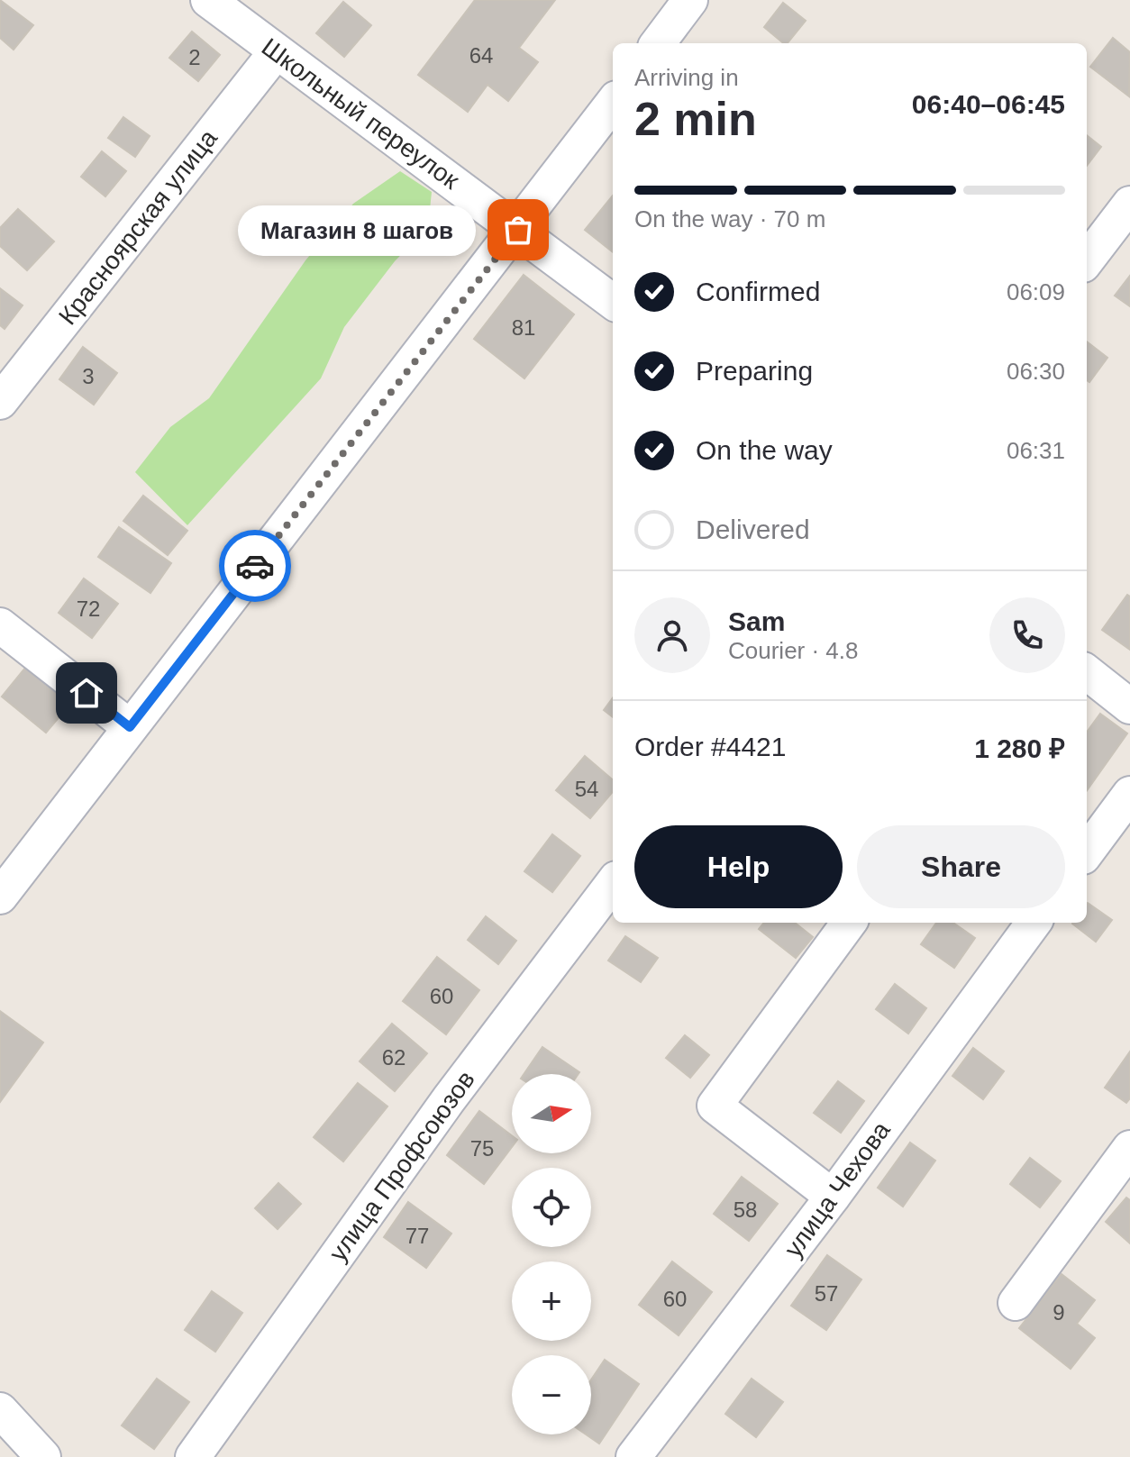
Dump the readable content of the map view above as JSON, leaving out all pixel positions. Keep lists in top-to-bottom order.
{
  "streets": {
    "street": [
      "Школьный переулок",
      "Красноярская улица",
      "улица Профсоюзов",
      "улица Чехова"
    ]
  },
  "crossings": [
    ["Школьный переулок", "Красноярская улица"]
  ],
  "places": ["Магазин 8 шагов"],
  "house_numbers": [
    "64",
    "2",
    "81",
    "3",
    "72",
    "54",
    "60",
    "62",
    "75",
    "58",
    "77",
    "57",
    "60",
    "9"
  ],
  "north": "right",
  "page": {
    "heading": ["2 min", "Arriving in", "06:40–06:45"],
    "panel": [
      "Sam",
      "Courier · 4.8",
      "Order #4421",
      "1 280 ₽"
    ],
    "bar": "On the way · 70 m",
    "bubble": "Магазин 8 шагов",
    "list": [
      ["Confirmed", "06:09"],
      ["Preparing", "06:30"],
      ["On the way", "06:31"],
      "Delivered"
    ],
    "buttons": ["Help", "Share"],
    "map_buttons": ["+", "−"]
  }
}
